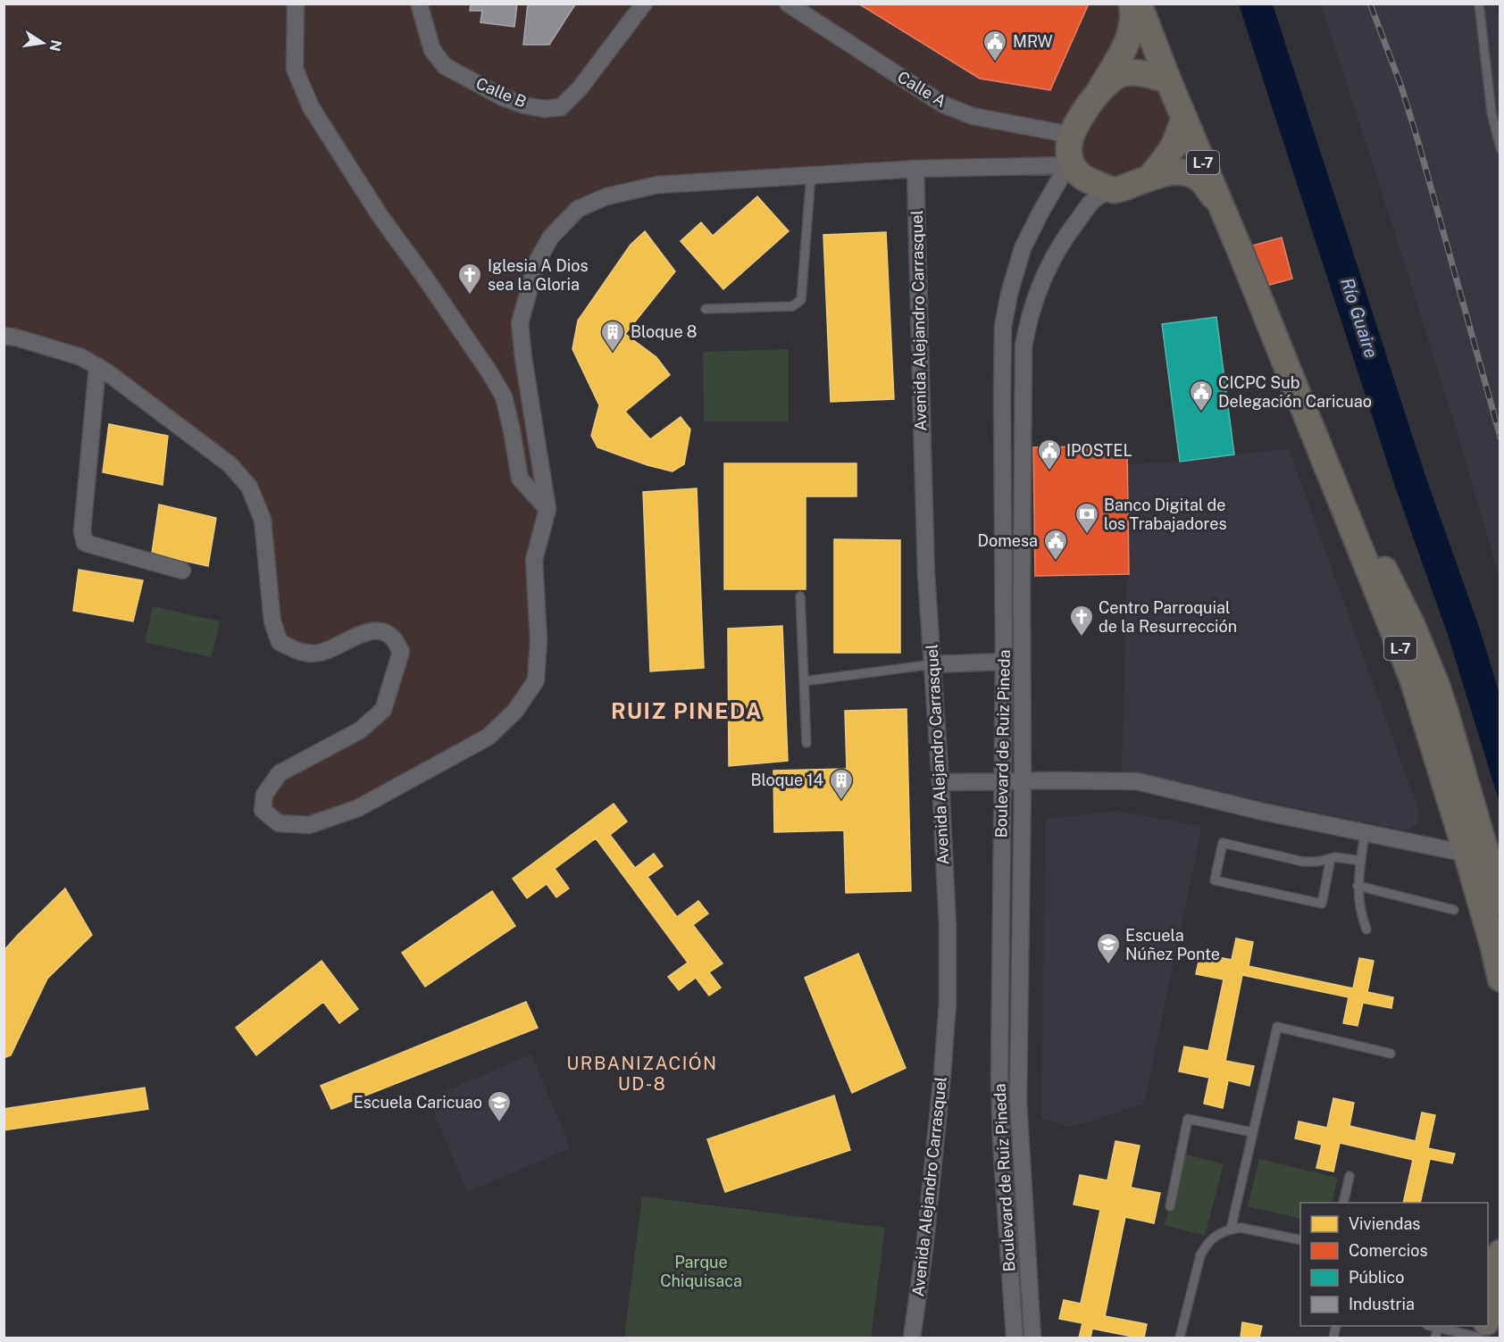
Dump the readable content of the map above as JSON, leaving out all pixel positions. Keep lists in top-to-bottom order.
{
  "streets": {
    "main road": ["L-7"],
    "street": [
      "Calle A",
      "Calle B",
      "Avenida Alejandro Carrasquel",
      "Boulevard de Ruiz Pineda"
    ]
  },
  "crossings": [
    ["Calle A", "L-7"],
    ["Calle A", "Boulevard de Ruiz Pineda"],
    ["L-7", "Boulevard de Ruiz Pineda"]
  ],
  "districts": ["RUIZ PINEDA", "URBANIZACIÓN UD-8"],
  "water": ["Río Guaire"],
  "parks": ["Parque Chiquisaca"],
  "places": {
    "public building": [
      "MRW",
      "CICPC Sub Delegación Caricuao",
      "IPOSTEL",
      "Domesa"
    ],
    "church": ["Iglesia A Dios sea la Gloria", "Centro Parroquial de la Resurrección"],
    "building": ["Bloque 8", "Bloque 14"],
    "bank": ["Banco Digital de los Trabajadores"],
    "school or university": ["Escuela Núñez Ponte", "Escuela Caricuao"]
  },
  "legend": [
    "Viviendas",
    "Comercios",
    "Público",
    "Industria"
  ],
  "north": "right"
}
